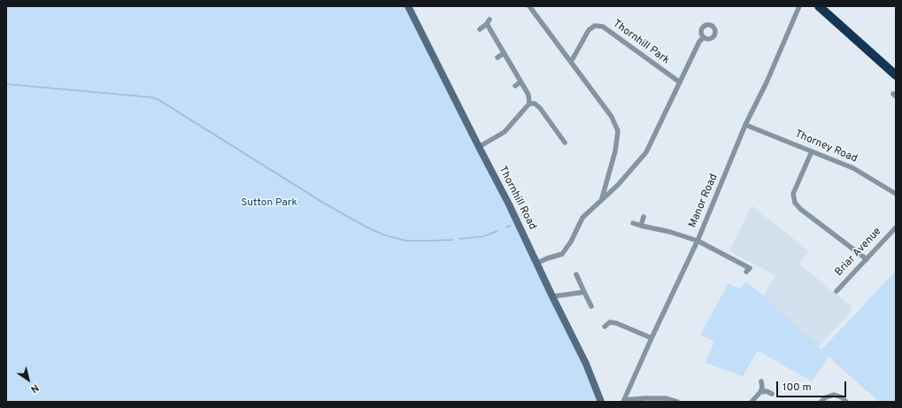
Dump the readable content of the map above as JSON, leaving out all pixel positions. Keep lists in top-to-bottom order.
{
  "streets": {
    "main road": ["Thornhill Road"],
    "street": [
      "Thornhill Park",
      "Thorney Road",
      "Manor Road",
      "Briar Avenue"
    ]
  },
  "crossings": [
    ["Thorney Road", "Manor Road"]
  ],
  "parks": ["Sutton Park"],
  "scale_bar": "100 m",
  "north": "bottom right"
}
